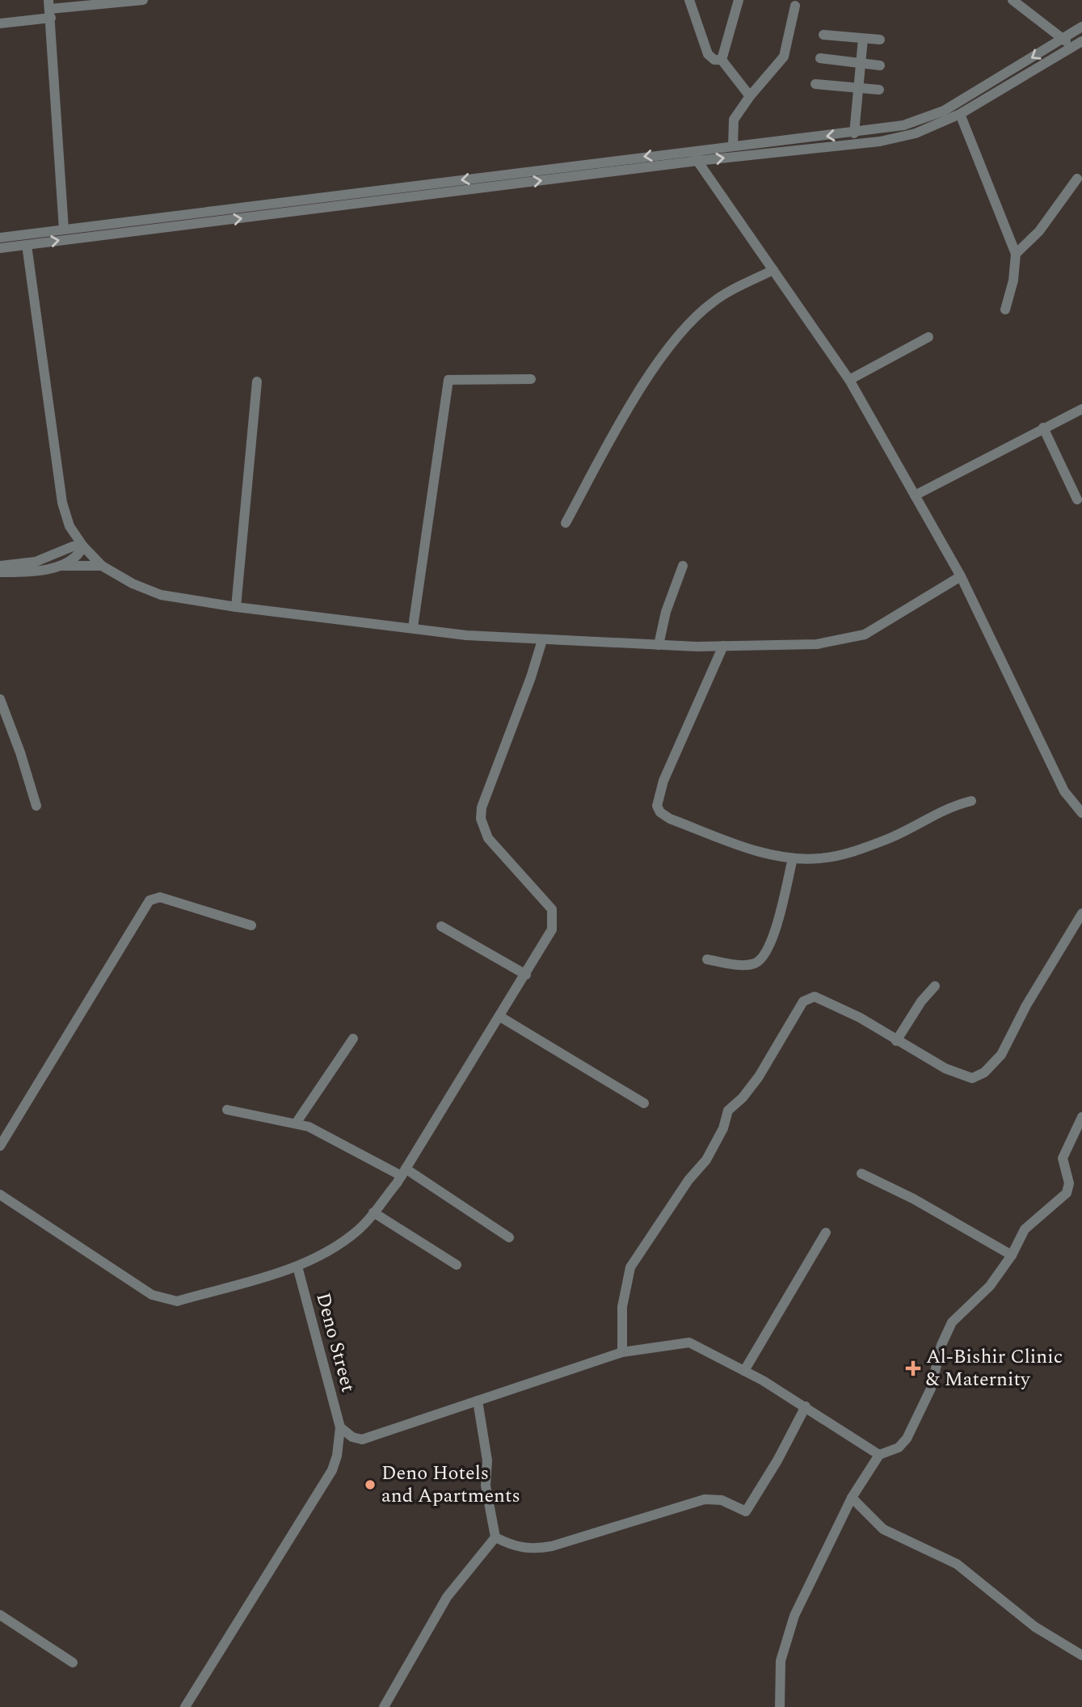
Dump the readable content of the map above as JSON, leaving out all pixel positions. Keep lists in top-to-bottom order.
{
  "streets": {
    "street": ["Deno Street"]
  },
  "places": {
    "health": ["Al-Bishir Clinic & Maternity"],
    "other": ["Deno Hotels and Apartments"]
  }
}
